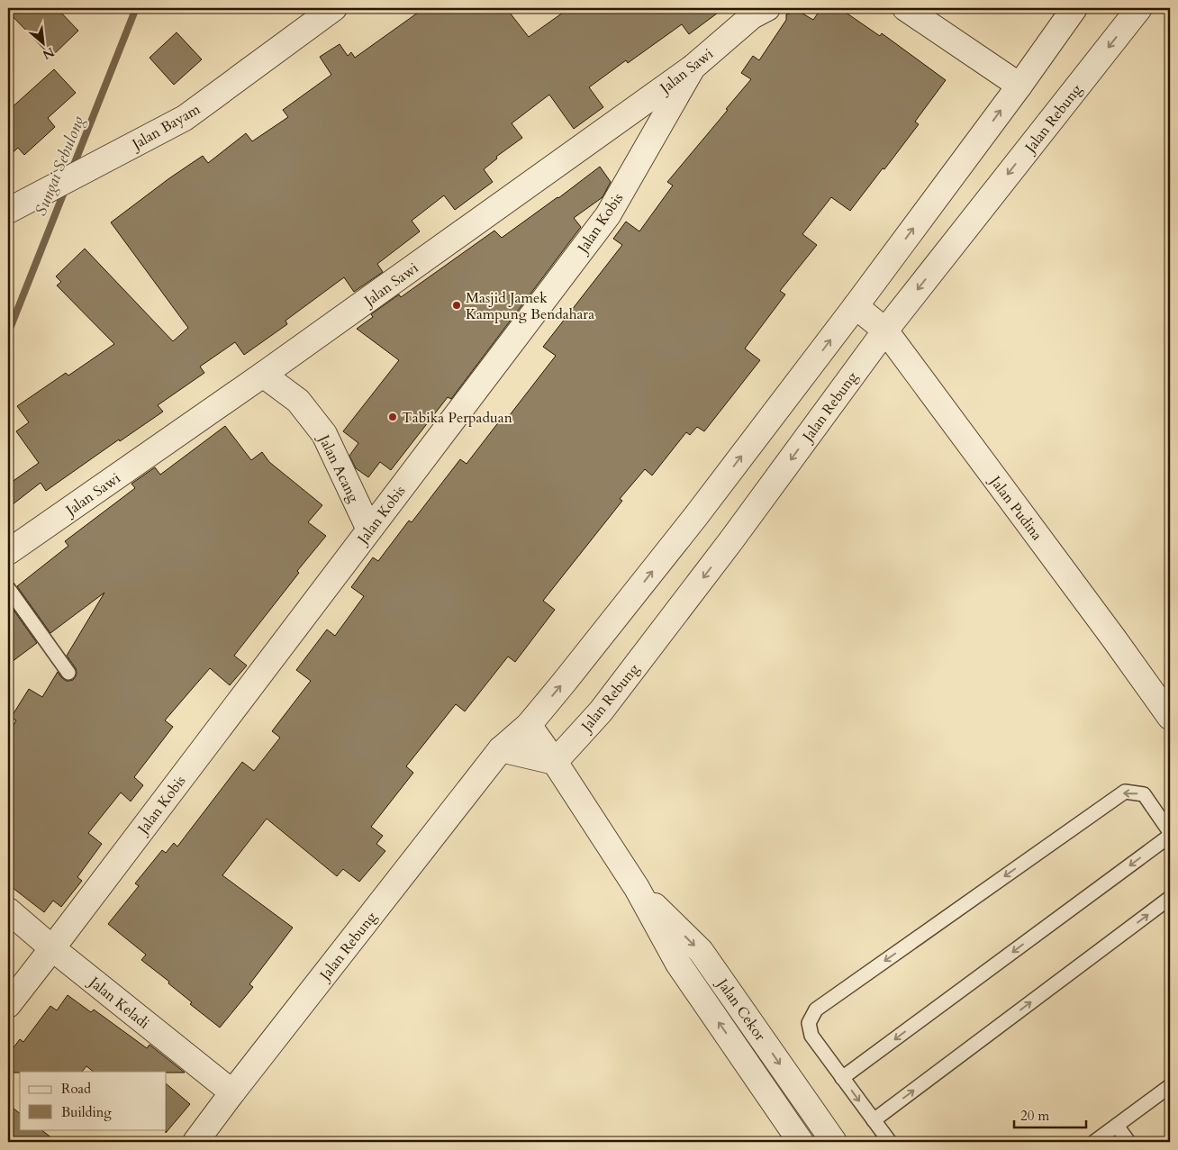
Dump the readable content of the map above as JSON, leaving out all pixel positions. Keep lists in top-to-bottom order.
{
  "streets": {
    "street": [
      "Jalan Sawi",
      "Jalan Rebung",
      "Jalan Bayam",
      "Jalan Kobis",
      "Jalan Acang",
      "Jalan Pudina",
      "Jalan Keladi",
      "Jalan Cekor"
    ]
  },
  "crossings": [
    ["Jalan Sawi", "Jalan Kobis"],
    ["Jalan Sawi", "Jalan Acang"],
    ["Jalan Rebung", "Jalan Pudina"],
    ["Jalan Rebung", "Jalan Keladi"],
    ["Jalan Rebung", "Jalan Cekor"],
    ["Jalan Kobis", "Jalan Acang"],
    ["Jalan Kobis", "Jalan Keladi"]
  ],
  "water": ["Sungai Sebulong"],
  "places": ["Masjid Jamek Kampung Bendahara", "Tabika Perpaduan"],
  "legend": ["Road", "Building"],
  "scale_bar": "20 m",
  "north": "bottom right"
}
